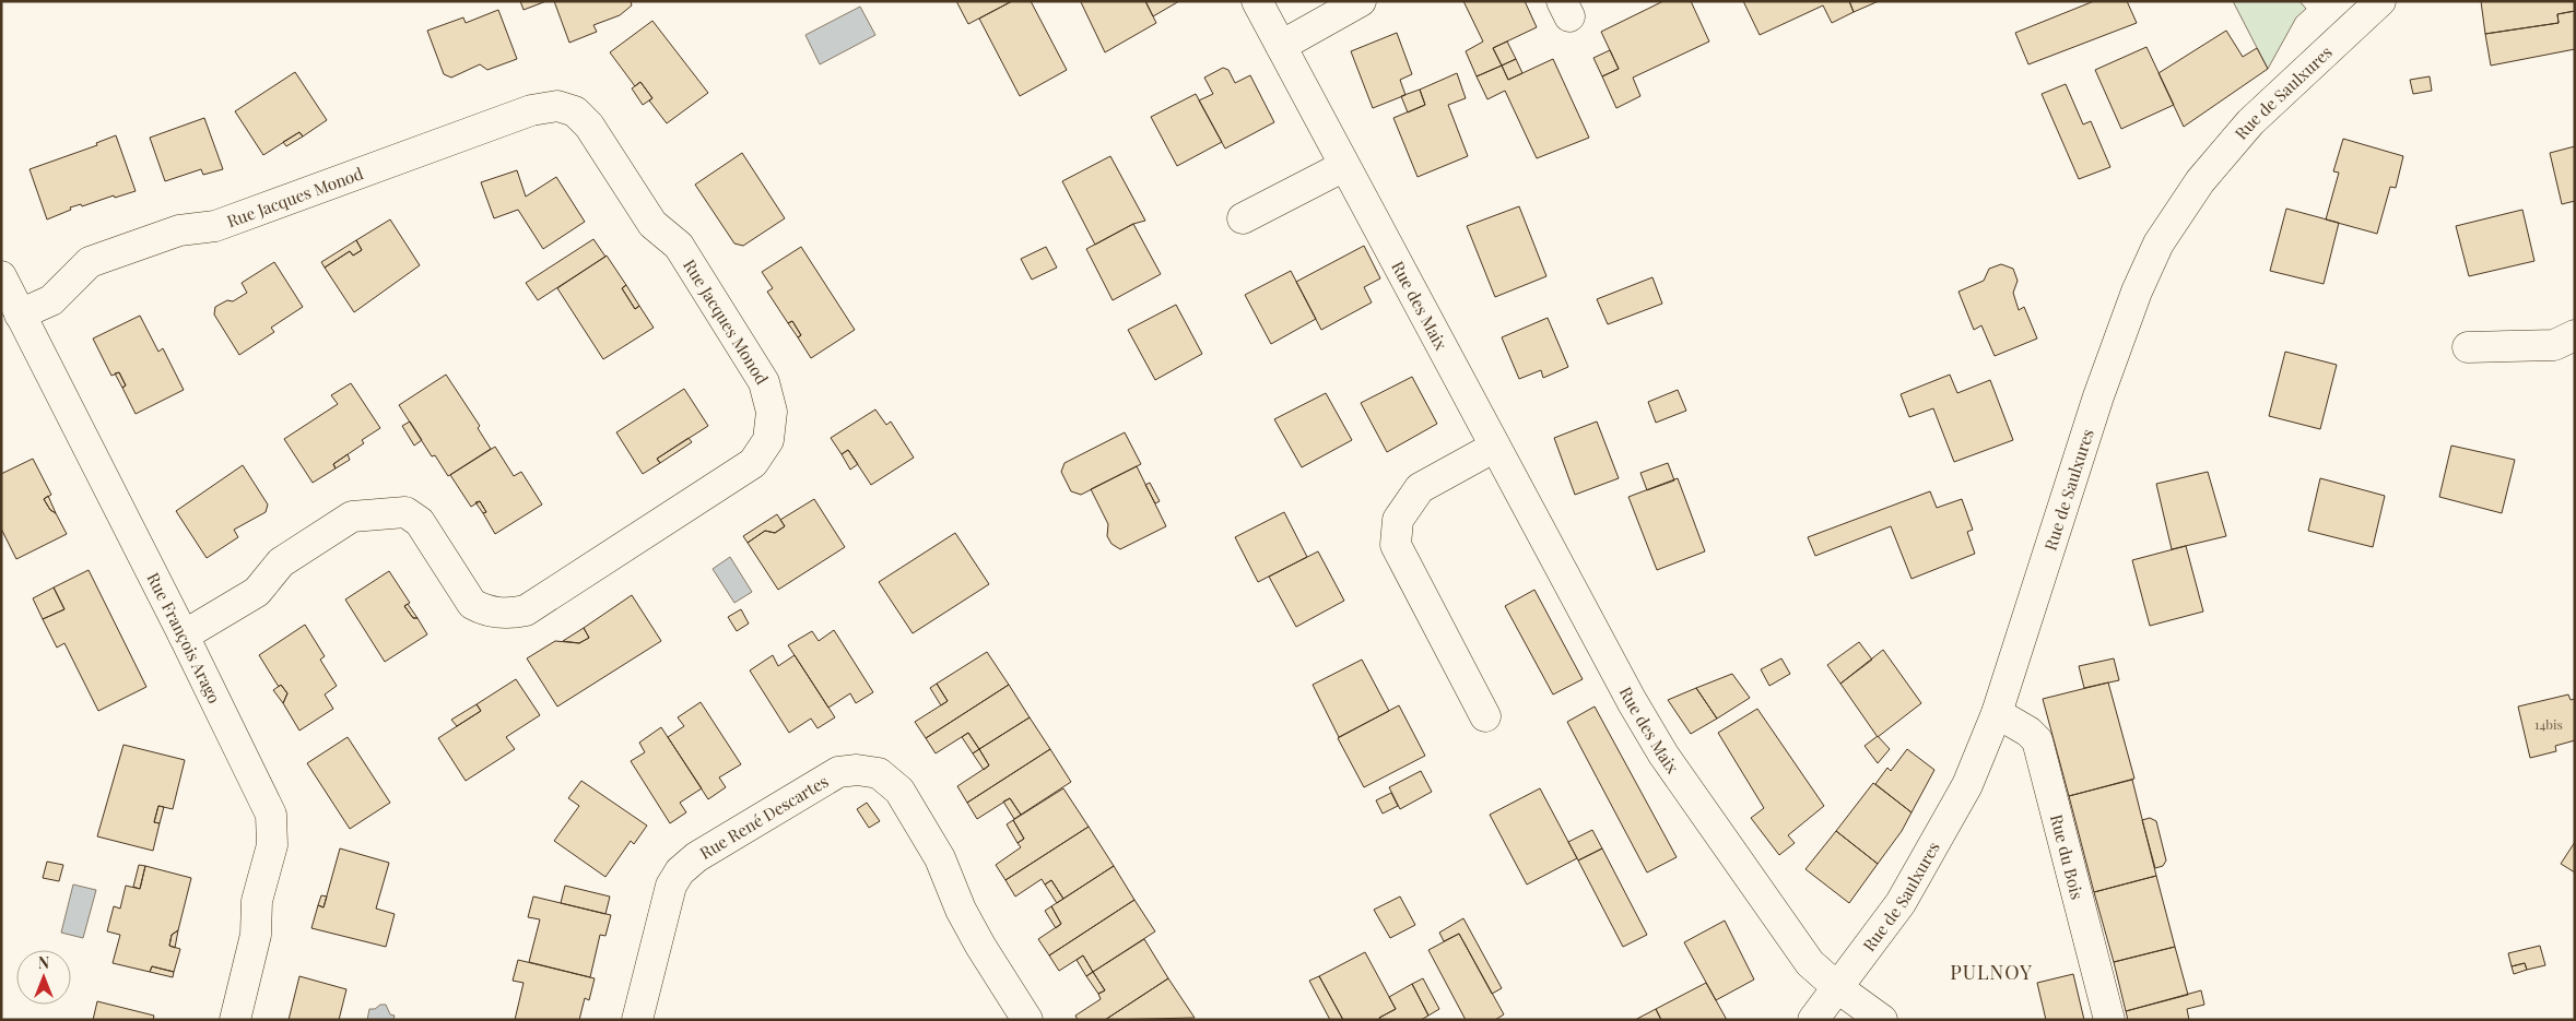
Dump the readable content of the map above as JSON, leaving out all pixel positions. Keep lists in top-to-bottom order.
{
  "streets": {
    "street": [
      "Rue de Saulxures",
      "Rue Jacques Monod",
      "Rue des Maix",
      "Rue François Arago",
      "Rue René Descartes",
      "Rue du Bois"
    ]
  },
  "crossings": [
    ["Rue de Saulxures", "Rue des Maix"],
    ["Rue de Saulxures", "Rue du Bois"],
    ["Rue Jacques Monod", "Rue François Arago"]
  ],
  "districts": ["PULNOY"],
  "house_numbers": ["14bis"],
  "north": "top"
}
